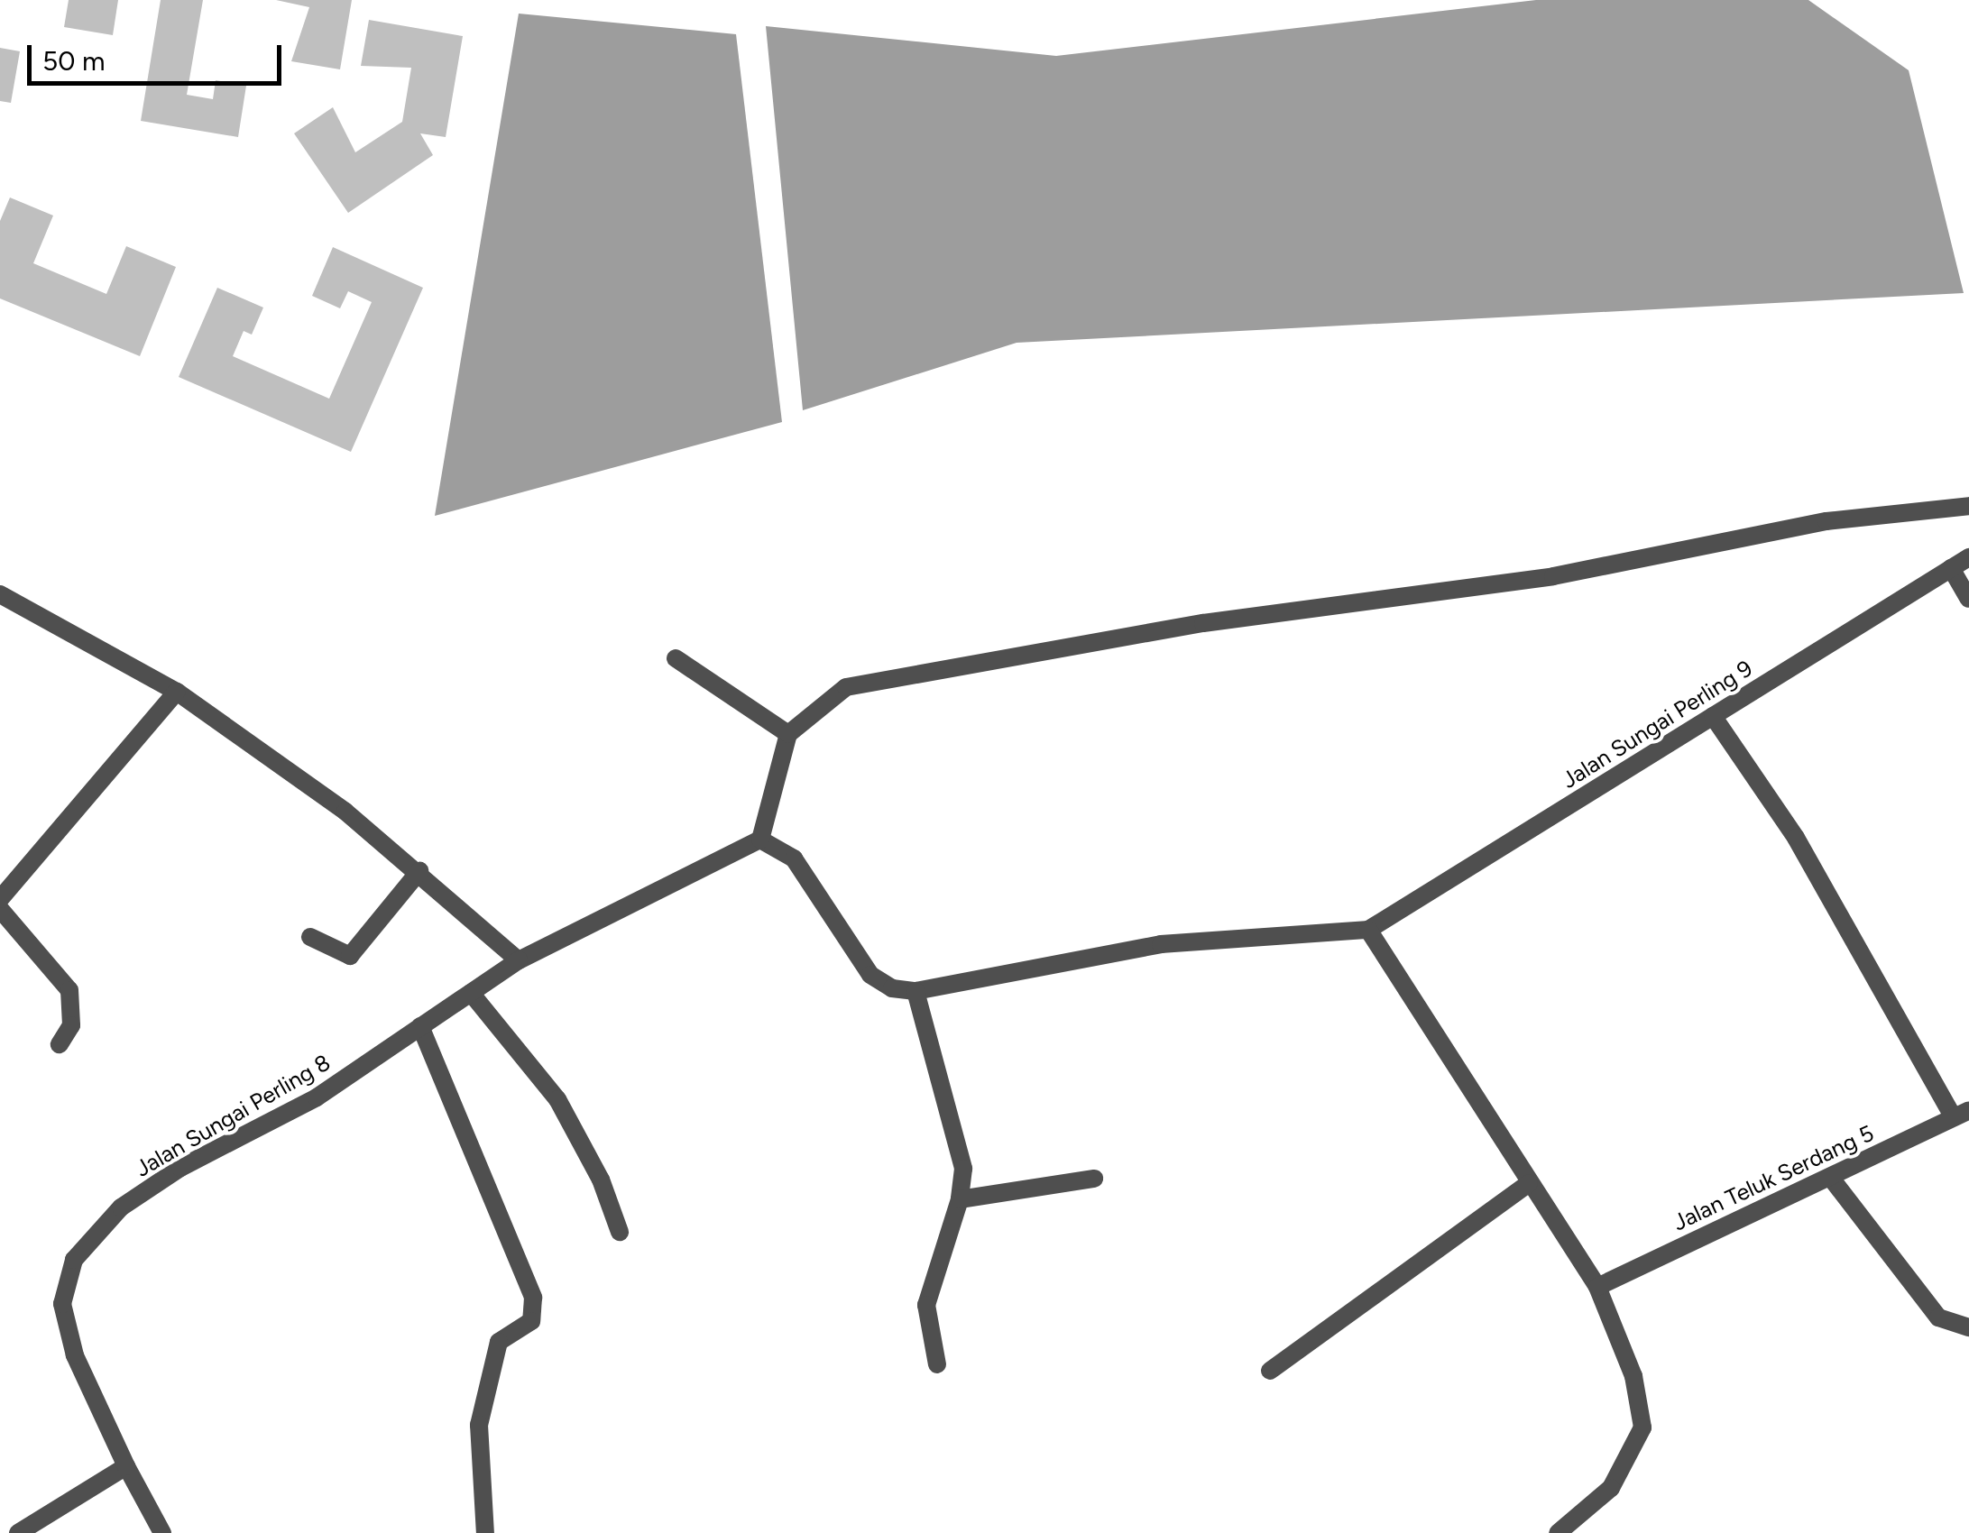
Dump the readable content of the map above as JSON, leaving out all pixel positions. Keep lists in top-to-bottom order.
{
  "streets": {
    "street": ["Jalan Sungai Perling 9", "Jalan Sungai Perling 8", "Jalan Teluk Serdang 5"]
  },
  "scale_bar": "50 m"
}
